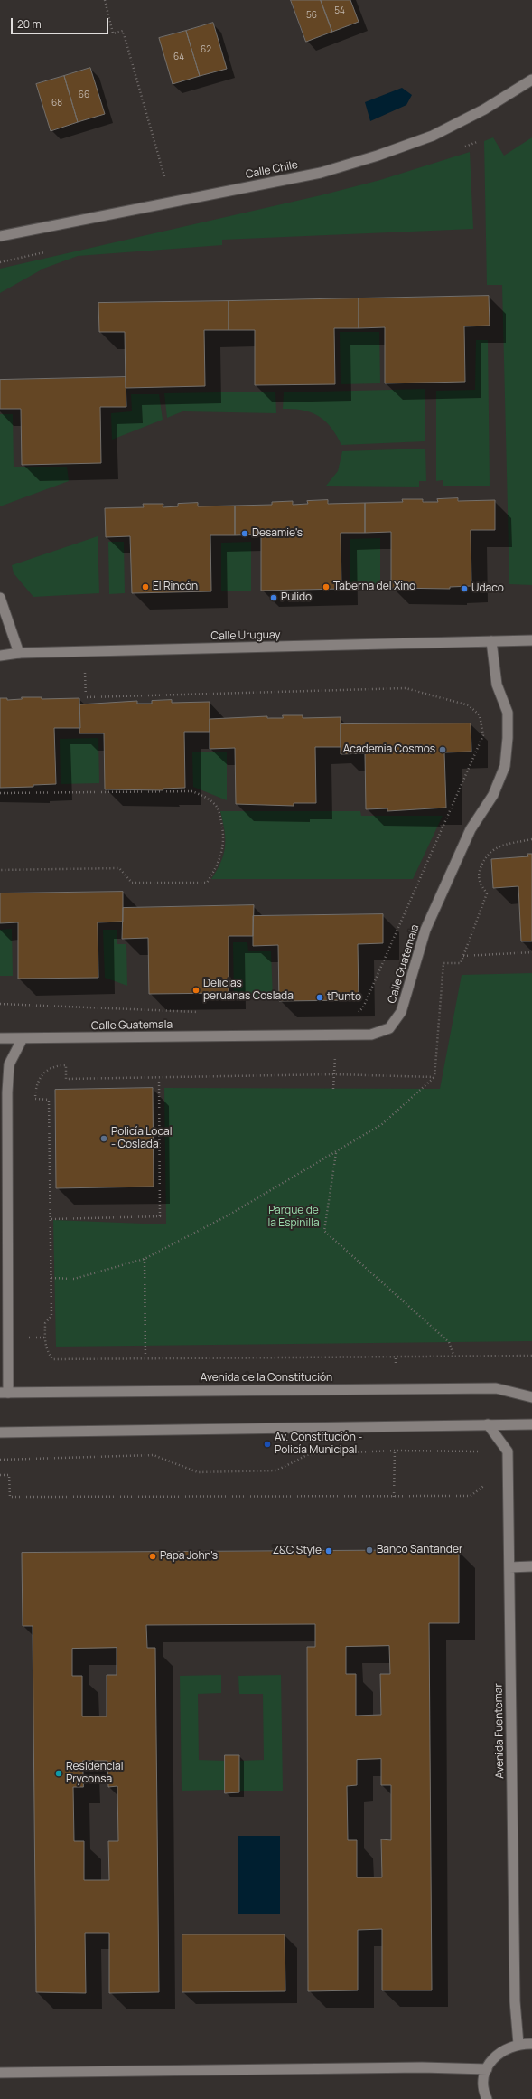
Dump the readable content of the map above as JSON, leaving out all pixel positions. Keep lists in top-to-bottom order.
{
  "streets": {
    "street": [
      "Calle Chile",
      "Calle Uruguay",
      "Calle Guatemala",
      "Avenida de la Constitución",
      "Avenida Fuentemar"
    ]
  },
  "crossings": [
    ["Calle Uruguay", "Calle Guatemala"]
  ],
  "parks": ["Parque de la Espinilla"],
  "places": [
    "Desamie's",
    "El Rincón",
    "Taberna del Xino",
    "Udaco",
    "Pulido",
    "Academia Cosmos",
    "Delicias peruanas Coslada",
    "tPunto",
    "Policía Local - Coslada",
    "Av. Constitución - Policía Municipal",
    "Banco Santander",
    "Z&C Style",
    "Papa John's",
    "Residencial Pryconsa"
  ],
  "house_numbers": [
    "54",
    "56",
    "62",
    "64",
    "66",
    "68"
  ],
  "scale_bar": "20 m"
}
